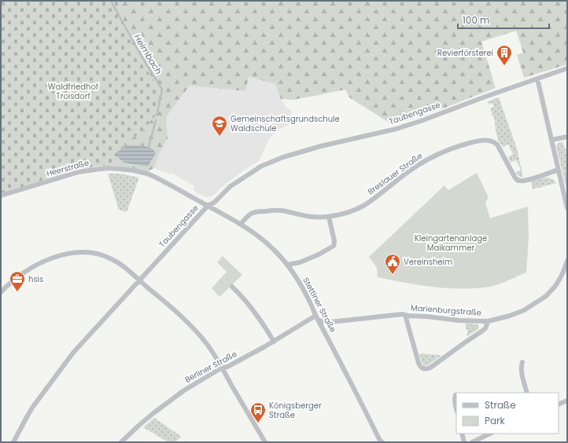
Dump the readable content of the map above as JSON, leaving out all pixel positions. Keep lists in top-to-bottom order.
{
  "streets": {
    "street": [
      "Taubengasse",
      "Heerstraße",
      "Breslauer Straße",
      "Stettiner Straße",
      "Marienburgstraße",
      "Berliner Straße"
    ]
  },
  "crossings": [
    ["Taubengasse", "Heerstraße"],
    ["Taubengasse", "Stettiner Straße"],
    ["Heerstraße", "Stettiner Straße"],
    ["Breslauer Straße", "Stettiner Straße"],
    ["Stettiner Straße", "Marienburgstraße"],
    ["Stettiner Straße", "Berliner Straße"],
    ["Marienburgstraße", "Berliner Straße"]
  ],
  "water": ["Heimbach"],
  "parks": ["Waldfriedhof Troisdorf", "Kleingartenanlage Maikammer"],
  "places": {
    "building": ["Revierförsterei"],
    "school or university": ["Gemeinschaftsgrundschule Waldschule"],
    "public building": ["Vereinsheim"],
    "office": ["hsis"],
    "bus stop": ["Königsberger Straße"]
  },
  "legend": ["Straße", "Park"],
  "scale_bar": "100 m"
}
